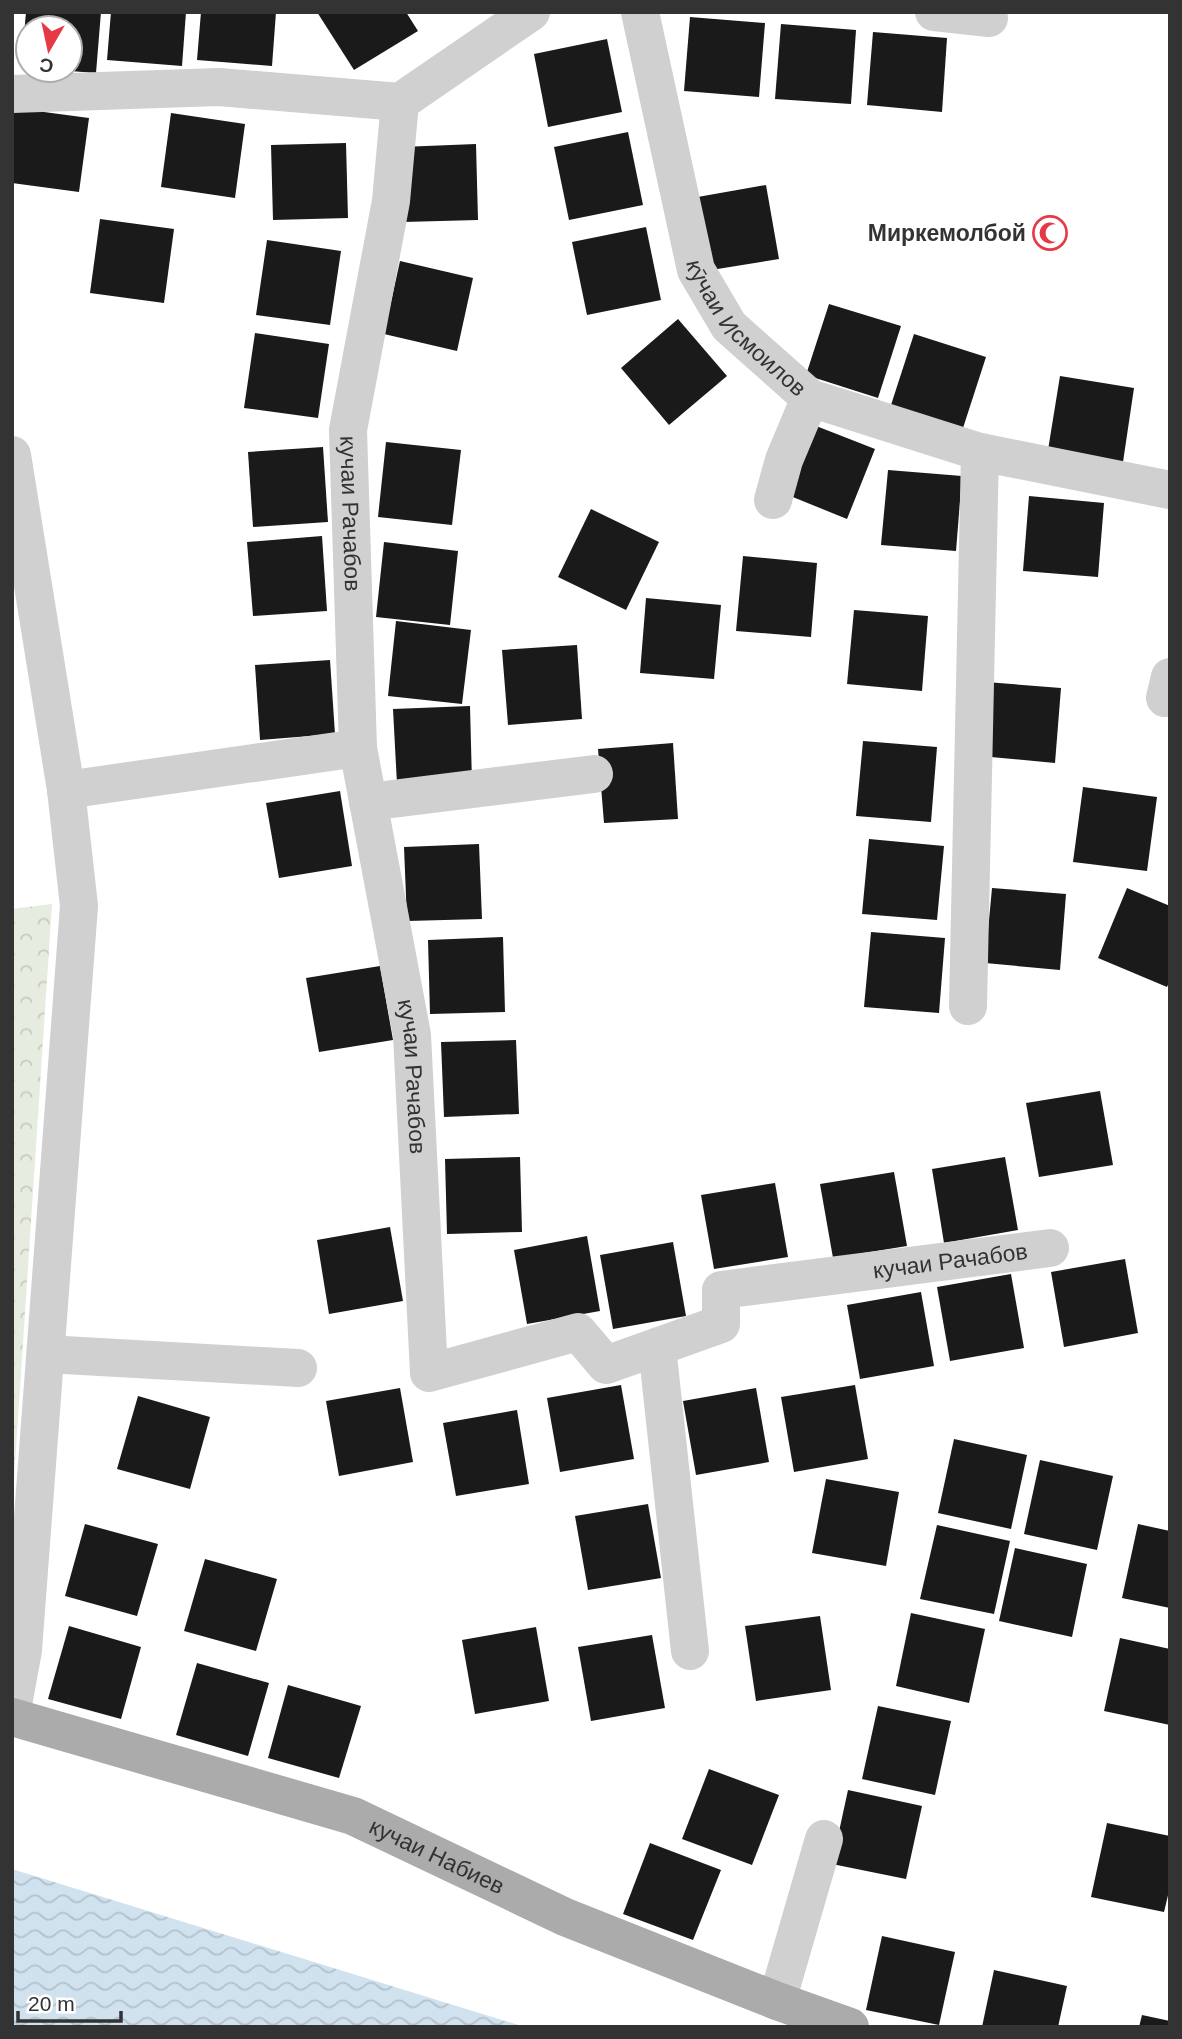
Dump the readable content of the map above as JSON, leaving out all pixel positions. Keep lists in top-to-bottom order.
{
  "streets": {
    "main road": ["кучаи Набиев"],
    "street": ["кӯчаи Исмоилов", "кучаи Рачабов"]
  },
  "places": {
    "mosque": ["Миркемолбой"]
  },
  "scale_bar": "20 m",
  "north": "bottom"
}
